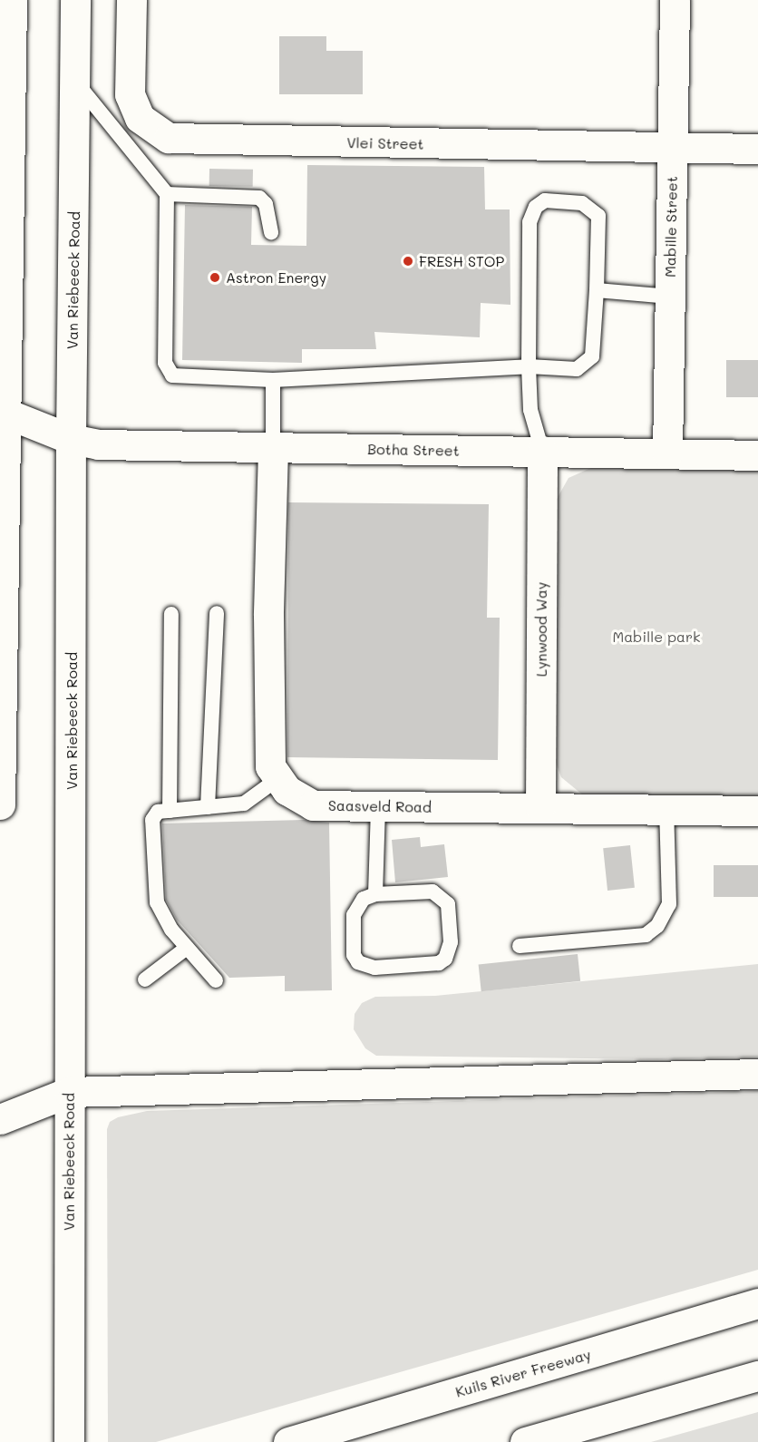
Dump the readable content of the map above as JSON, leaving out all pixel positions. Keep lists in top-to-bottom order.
{
  "streets": {
    "main road": [
      "Vlei Street",
      "Mabille Street",
      "Van Riebeeck Road",
      "Botha Street",
      "Lynwood Way",
      "Saasveld Road",
      "Kuils River Freeway"
    ]
  },
  "crossings": [
    ["Vlei Street", "Mabille Street"],
    ["Mabille Street", "Botha Street"],
    ["Van Riebeeck Road", "Botha Street"],
    ["Botha Street", "Lynwood Way"],
    ["Lynwood Way", "Saasveld Road"]
  ],
  "parks": ["Mabille park"],
  "places": ["FRESH STOP", "Astron Energy"]
}
